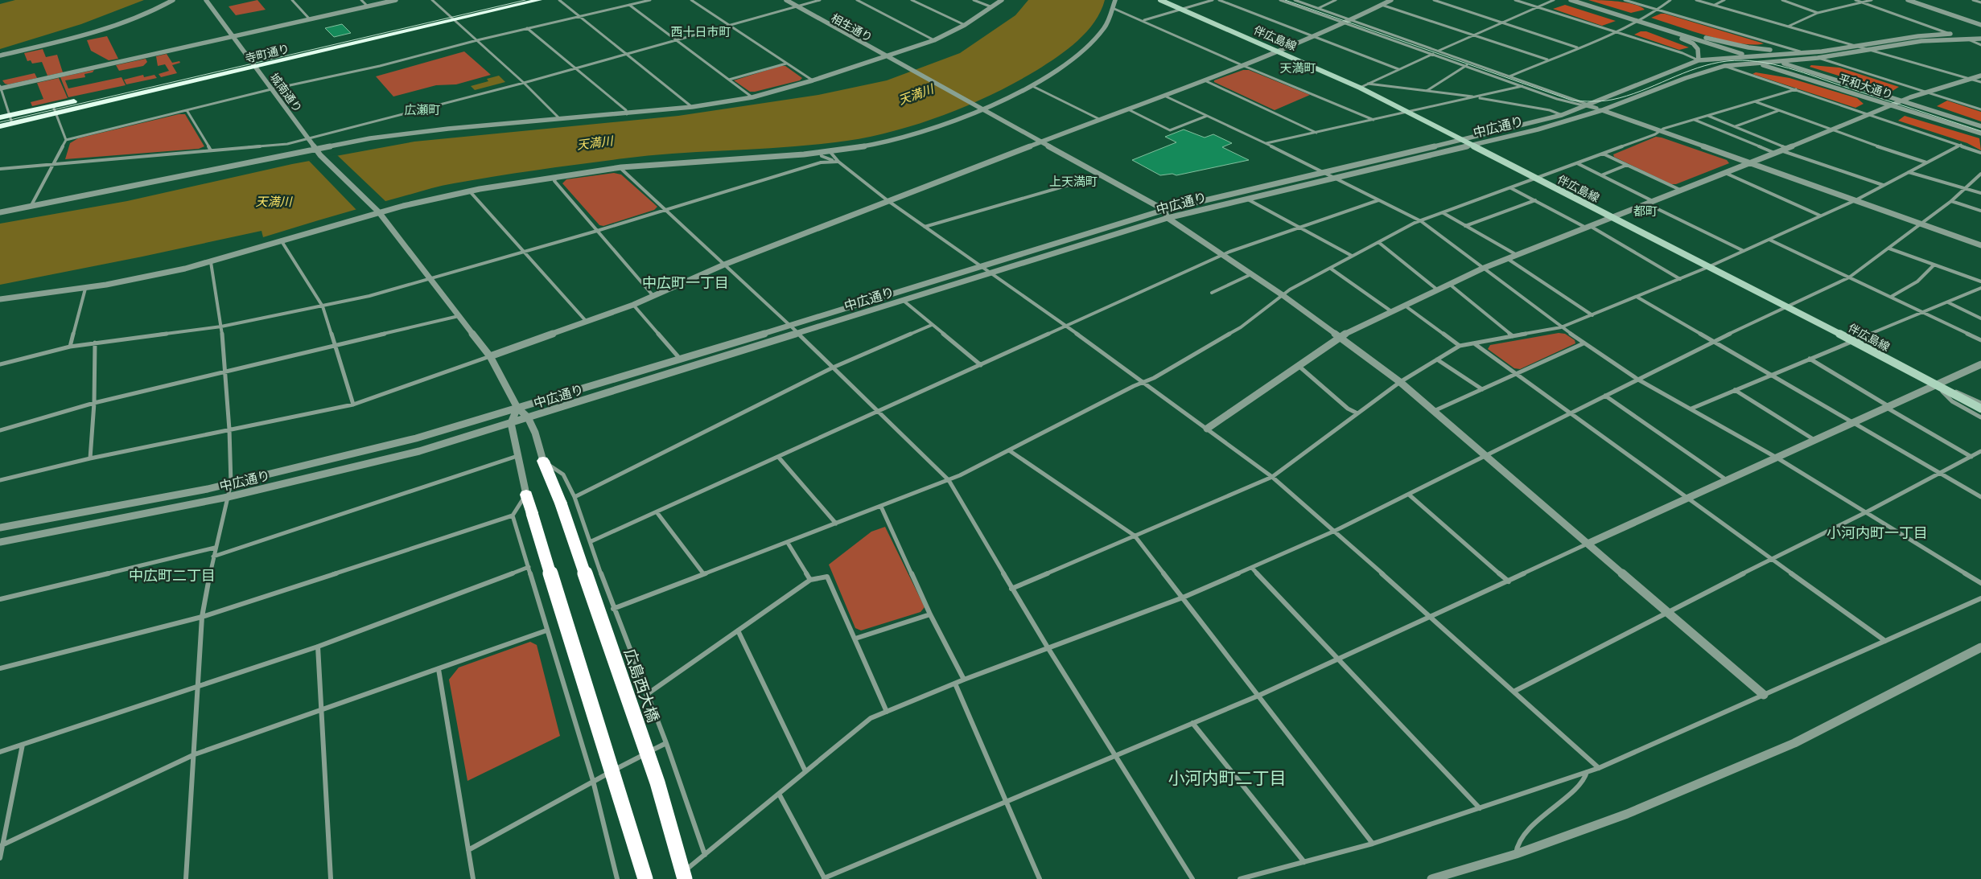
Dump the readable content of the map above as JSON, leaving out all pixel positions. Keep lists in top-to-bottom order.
{
  "streets": {
    "highway": ["寺町通り", "広島西大橋"],
    "main road": ["伴広島線"],
    "street": [
      "相生通り",
      "平和大通り",
      "城南通り",
      "中広通り"
    ]
  },
  "crossings": [
    ["伴広島線", "中広通り"],
    ["寺町通り", "城南通り"],
    ["平和大通り", "中広通り"]
  ],
  "districts": [
    "西十日市町",
    "天満町",
    "広瀬町",
    "上天満町",
    "都町",
    "中広町一丁目",
    "小河内町一丁目",
    "中広町二丁目",
    "小河内町二丁目"
  ],
  "water": ["天満川"]
}
